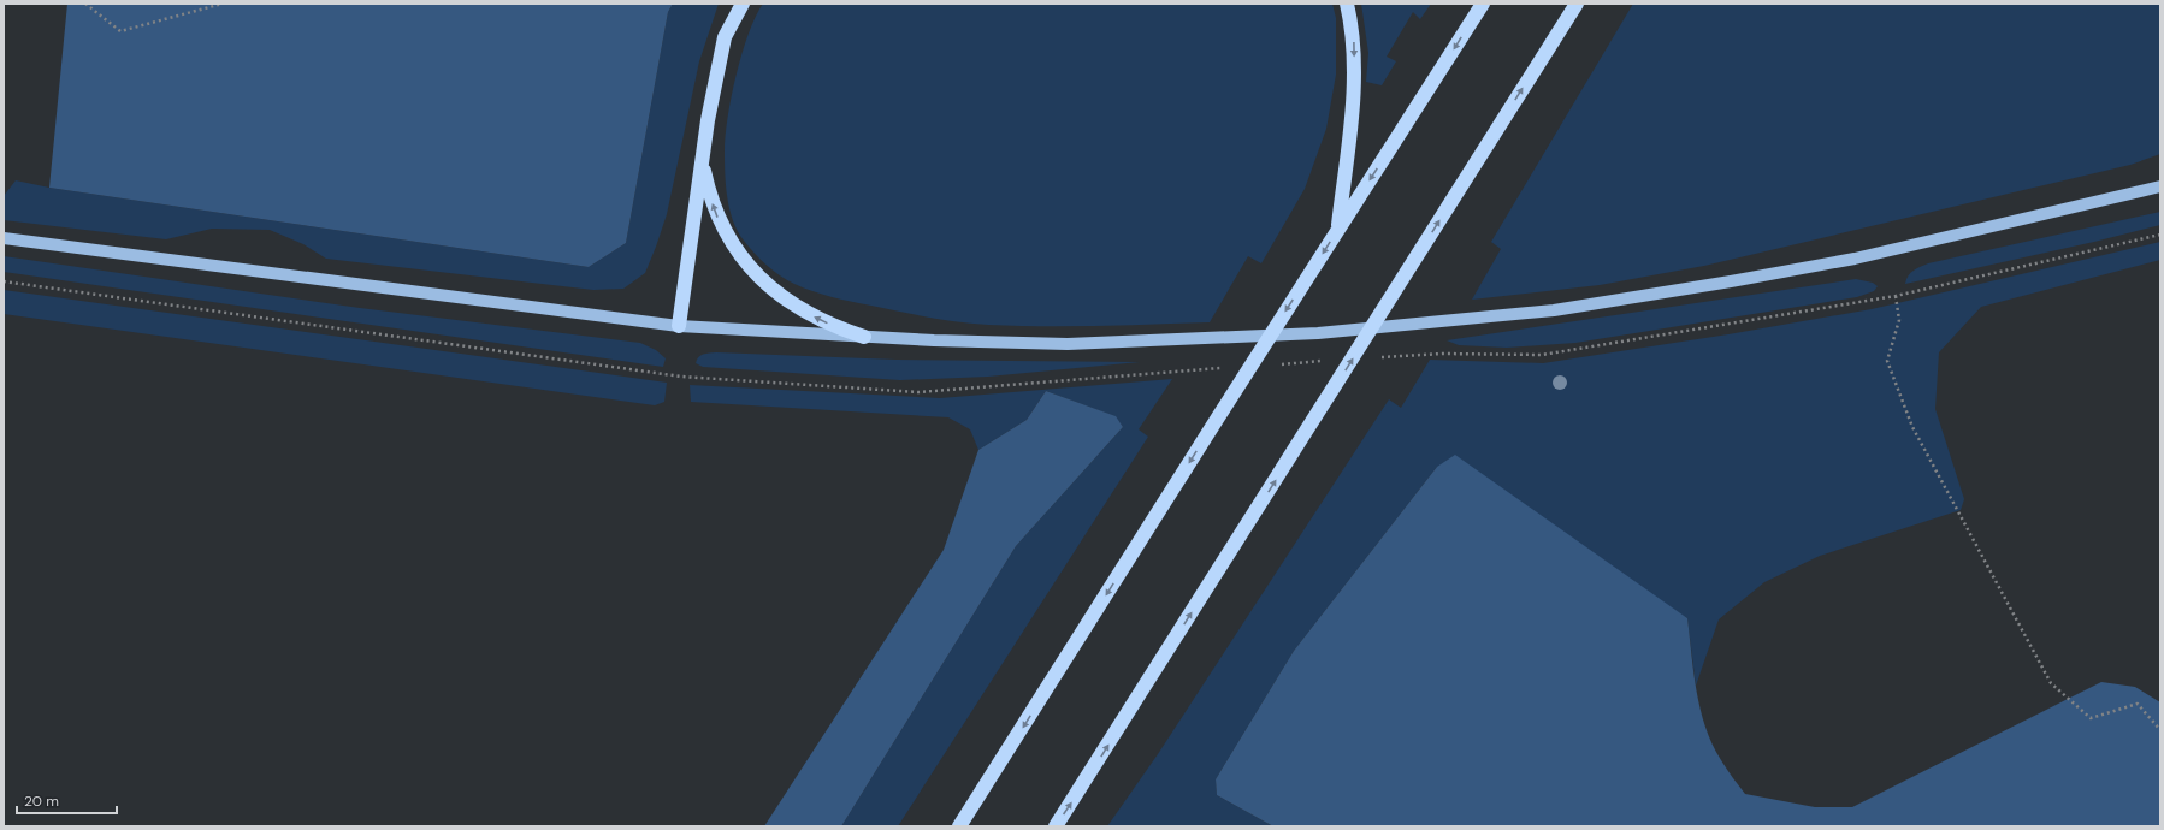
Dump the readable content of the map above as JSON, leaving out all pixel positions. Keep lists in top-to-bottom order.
{
  "scale_bar": "20 m"
}
